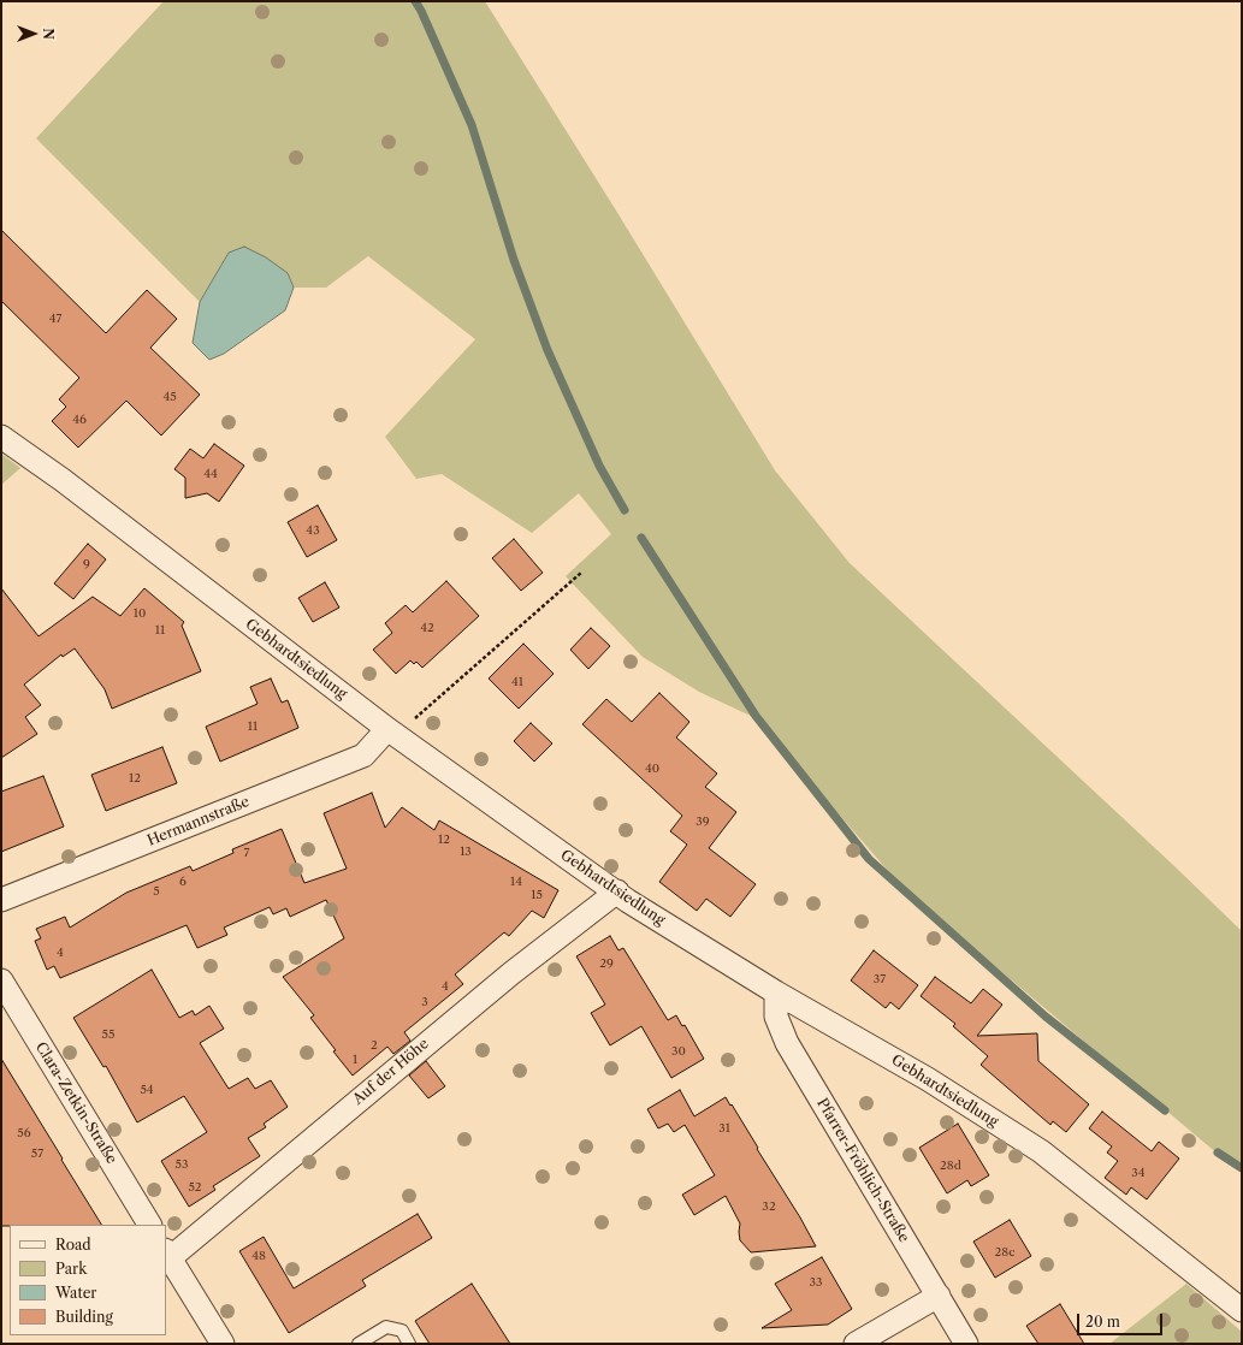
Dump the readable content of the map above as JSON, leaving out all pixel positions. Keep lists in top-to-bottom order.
{
  "streets": {
    "street": [
      "Gebhardtsiedlung",
      "Hermannstraße",
      "Auf der Höhe",
      "Clara-Zetkin-Straße",
      "Pfarrer-Fröhlich-Straße"
    ]
  },
  "crossings": [
    ["Gebhardtsiedlung", "Hermannstraße"],
    ["Gebhardtsiedlung", "Auf der Höhe"],
    ["Gebhardtsiedlung", "Pfarrer-Fröhlich-Straße"]
  ],
  "house_numbers": [
    "47",
    "45",
    "46",
    "44",
    "43",
    "9",
    "10",
    "42",
    "11",
    "41",
    "11",
    "40",
    "12",
    "39",
    "12",
    "13",
    "7",
    "6",
    "14",
    "5",
    "15",
    "4",
    "29",
    "37",
    "4",
    "3",
    "55",
    "2",
    "30",
    "1",
    "54",
    "31",
    "56",
    "57",
    "53",
    "28d",
    "34",
    "52",
    "32",
    "28c",
    "48",
    "33"
  ],
  "legend": [
    "Road",
    "Park",
    "Water",
    "Building"
  ],
  "scale_bar": "20 m",
  "north": "right"
}
